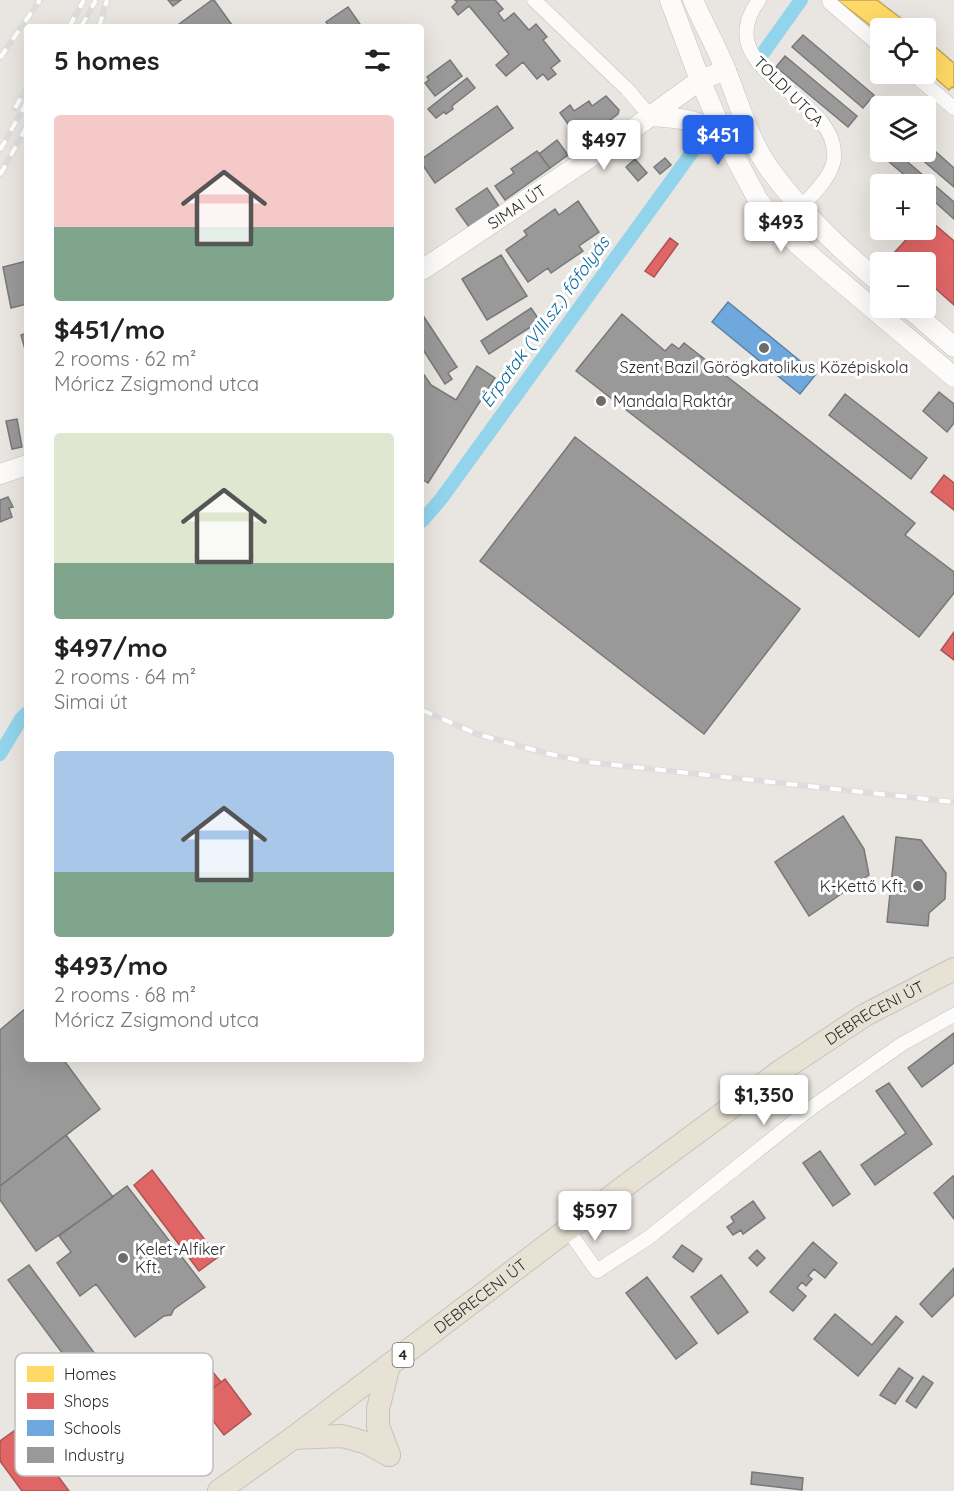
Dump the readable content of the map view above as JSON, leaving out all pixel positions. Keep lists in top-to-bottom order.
{
  "streets": {
    "main road": ["SIMAI ÚT", "DEBRECENI ÚT", "4"],
    "street": ["TOLDI UTCA"]
  },
  "water": ["Érpatak (VIII.sz.) főfolyás"],
  "places": [
    "Szent Bazil Görögkatolikus Középiskola",
    "Mandala Raktár",
    "K-Kettő Kft.",
    "Kelet-Alfiker Kft."
  ],
  "legend": [
    "Homes",
    "Shops",
    "Schools",
    "Industry"
  ],
  "page": {
    "map_buttons": ["+", "−"],
    "heading": "5 homes",
    "list": [
      {
        "name": "$451/mo",
        "note": "2 rooms · 62 m² · Móricz Zsigmond utca"
      },
      {
        "name": "$497/mo",
        "note": "2 rooms · 64 m² · Simai út"
      },
      {
        "name": "$493/mo",
        "note": "2 rooms · 68 m² · Móricz Zsigmond utca"
      }
    ],
    "price": [
      "$451",
      "$497",
      "$493",
      "$1,350",
      "$597"
    ]
  }
}
